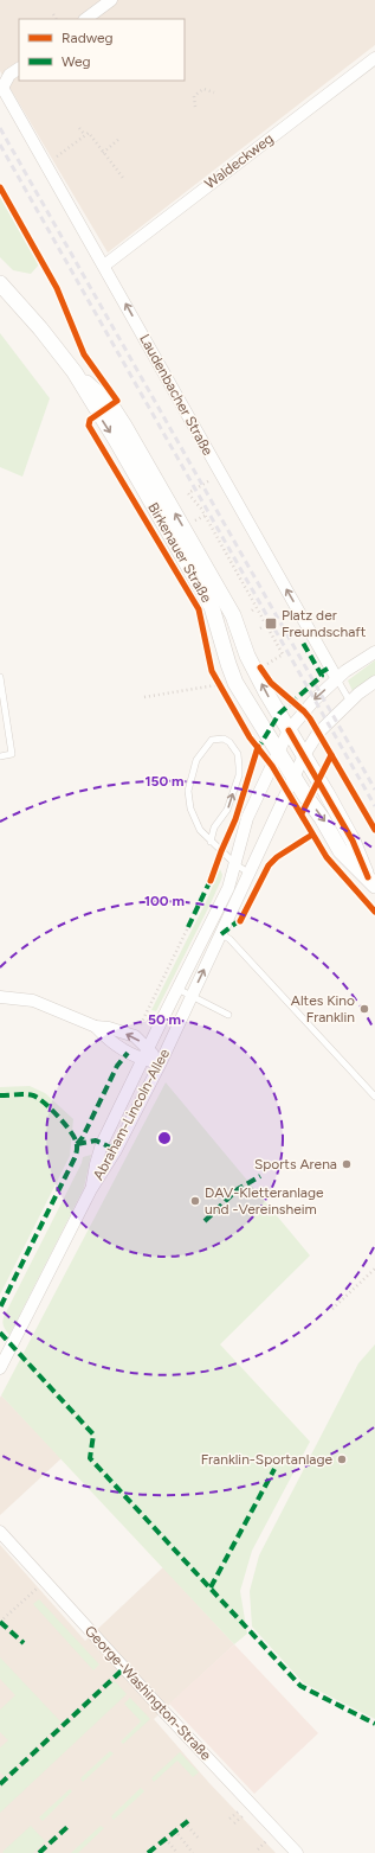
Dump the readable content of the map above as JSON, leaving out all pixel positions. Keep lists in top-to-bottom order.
{
  "streets": {
    "street": [
      "Waldeckweg",
      "Laudenbacher Straße",
      "Birkenauer Straße",
      "Abraham-Lincoln-Allee",
      "George-Washington-Straße"
    ]
  },
  "crossings": [
    ["Waldeckweg", "Laudenbacher Straße"],
    ["Laudenbacher Straße", "Abraham-Lincoln-Allee"],
    ["Birkenauer Straße", "Abraham-Lincoln-Allee"]
  ],
  "one_way": ["Laudenbacher Straße"],
  "places": {
    "transit": ["Platz der Freundschaft"],
    "other": [
      "Altes Kino Franklin",
      "Sports Arena",
      "DAV-Kletteranlage und -Vereinsheim",
      "Franklin-Sportanlage"
    ]
  },
  "legend": ["Radweg", "Weg"],
  "rings": ["150 m", "100 m", "50 m"]
}
